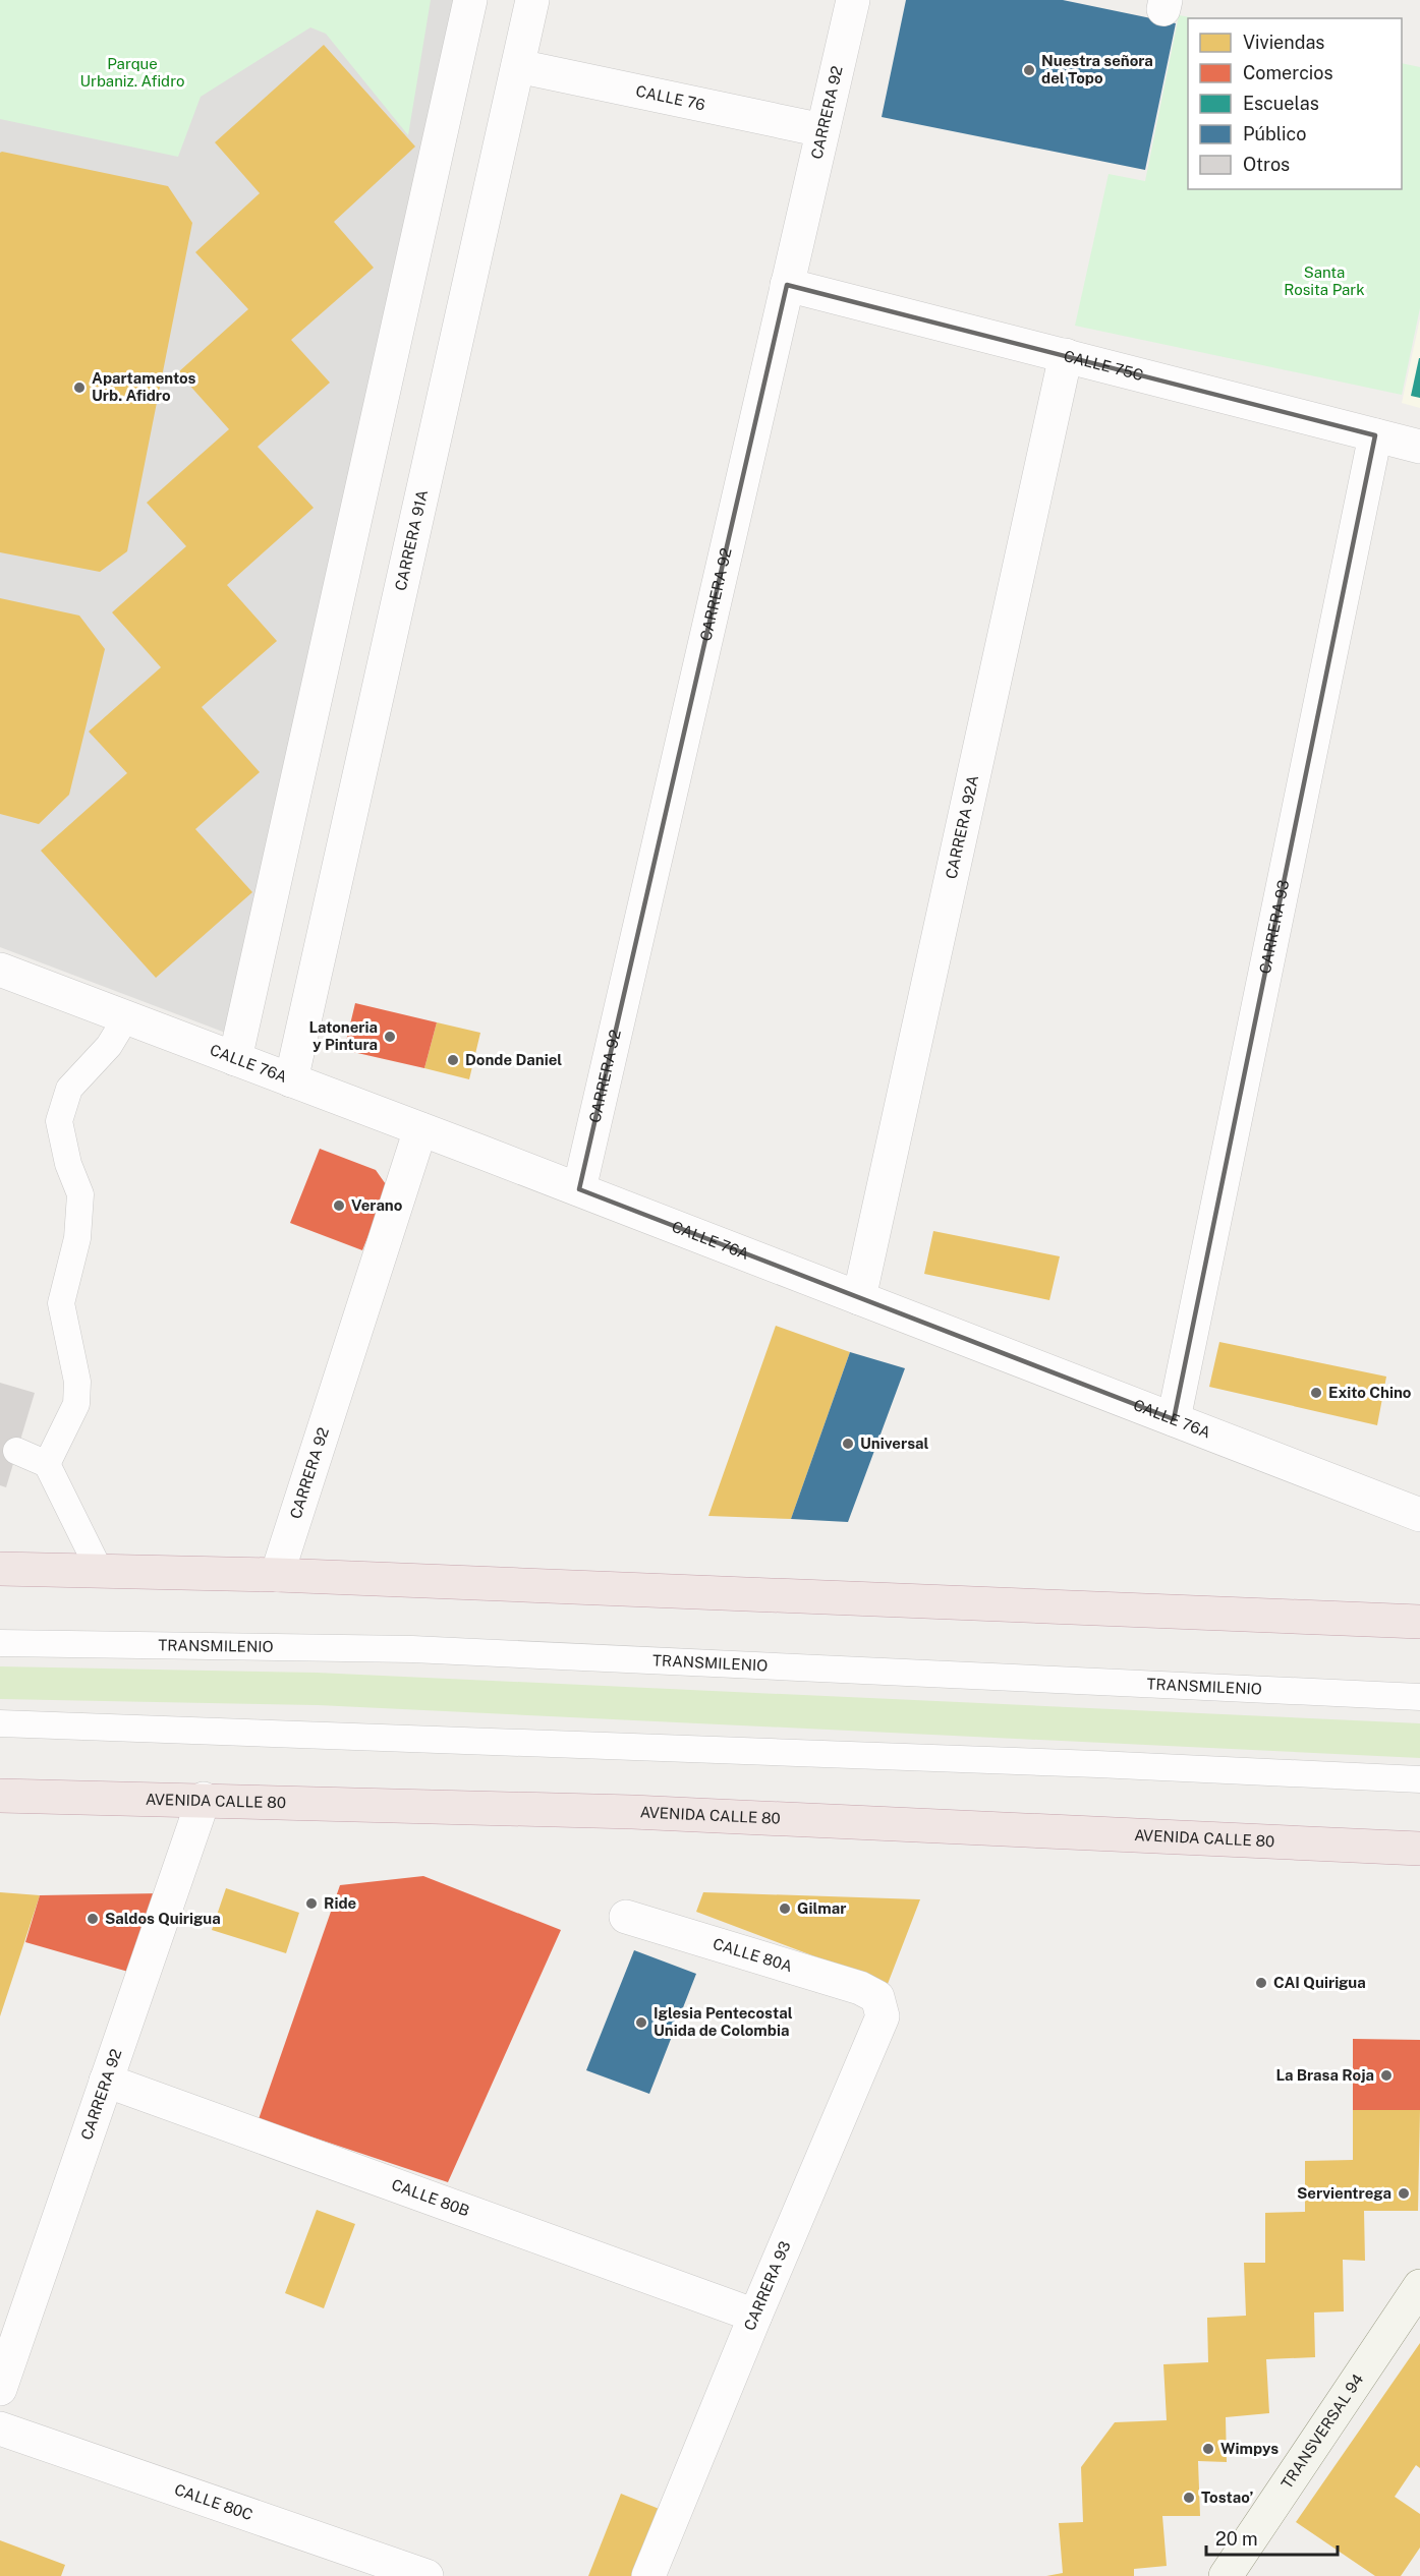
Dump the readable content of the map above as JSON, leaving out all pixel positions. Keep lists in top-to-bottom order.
{
  "streets": {
    "highway": ["AVENIDA CALLE 80"],
    "main road": ["TRANSVERSAL 94"],
    "street": [
      "CALLE 76",
      "CARRERA 92",
      "CALLE 75C",
      "CARRERA 91A",
      "CARRERA 92A",
      "CARRERA 93",
      "CALLE 76A",
      "CALLE 80A",
      "CALLE 80B",
      "CALLE 80C"
    ],
    "lane": ["TRANSMILENIO"]
  },
  "crossings": [
    ["CALLE 76", "CARRERA 92"],
    ["CALLE 76", "CARRERA 91A"],
    ["CARRERA 92", "CALLE 75C"],
    ["CARRERA 92", "CALLE 76A"],
    ["CARRERA 92", "AVENIDA CALLE 80"],
    ["CARRERA 92", "CALLE 80B"],
    ["CALLE 75C", "CARRERA 92A"],
    ["CALLE 75C", "CARRERA 93"],
    ["CARRERA 91A", "CALLE 76A"],
    ["CARRERA 92A", "CALLE 76A"],
    ["CARRERA 93", "CALLE 76A"],
    ["CARRERA 93", "CALLE 80A"],
    ["CARRERA 93", "CALLE 80B"]
  ],
  "parks": ["Parque Urbaniz. Afidro", "Santa Rosita Park"],
  "places": [
    "Nuestra señora del Topo",
    "Apartamentos Urb. Afidro",
    "Latoneria y Pintura",
    "Donde Daniel",
    "Verano",
    "Exito Chino",
    "Universal",
    "Ride",
    "Gilmar",
    "Saldos Quirigua",
    "CAI Quirigua",
    "Iglesia Pentecostal Unida de Colombia",
    "La Brasa Roja",
    "Servientrega",
    "Wimpys",
    "Tostao’"
  ],
  "legend": [
    "Viviendas",
    "Comercios",
    "Escuelas",
    "Público",
    "Otros"
  ],
  "scale_bar": "20 m"
}
